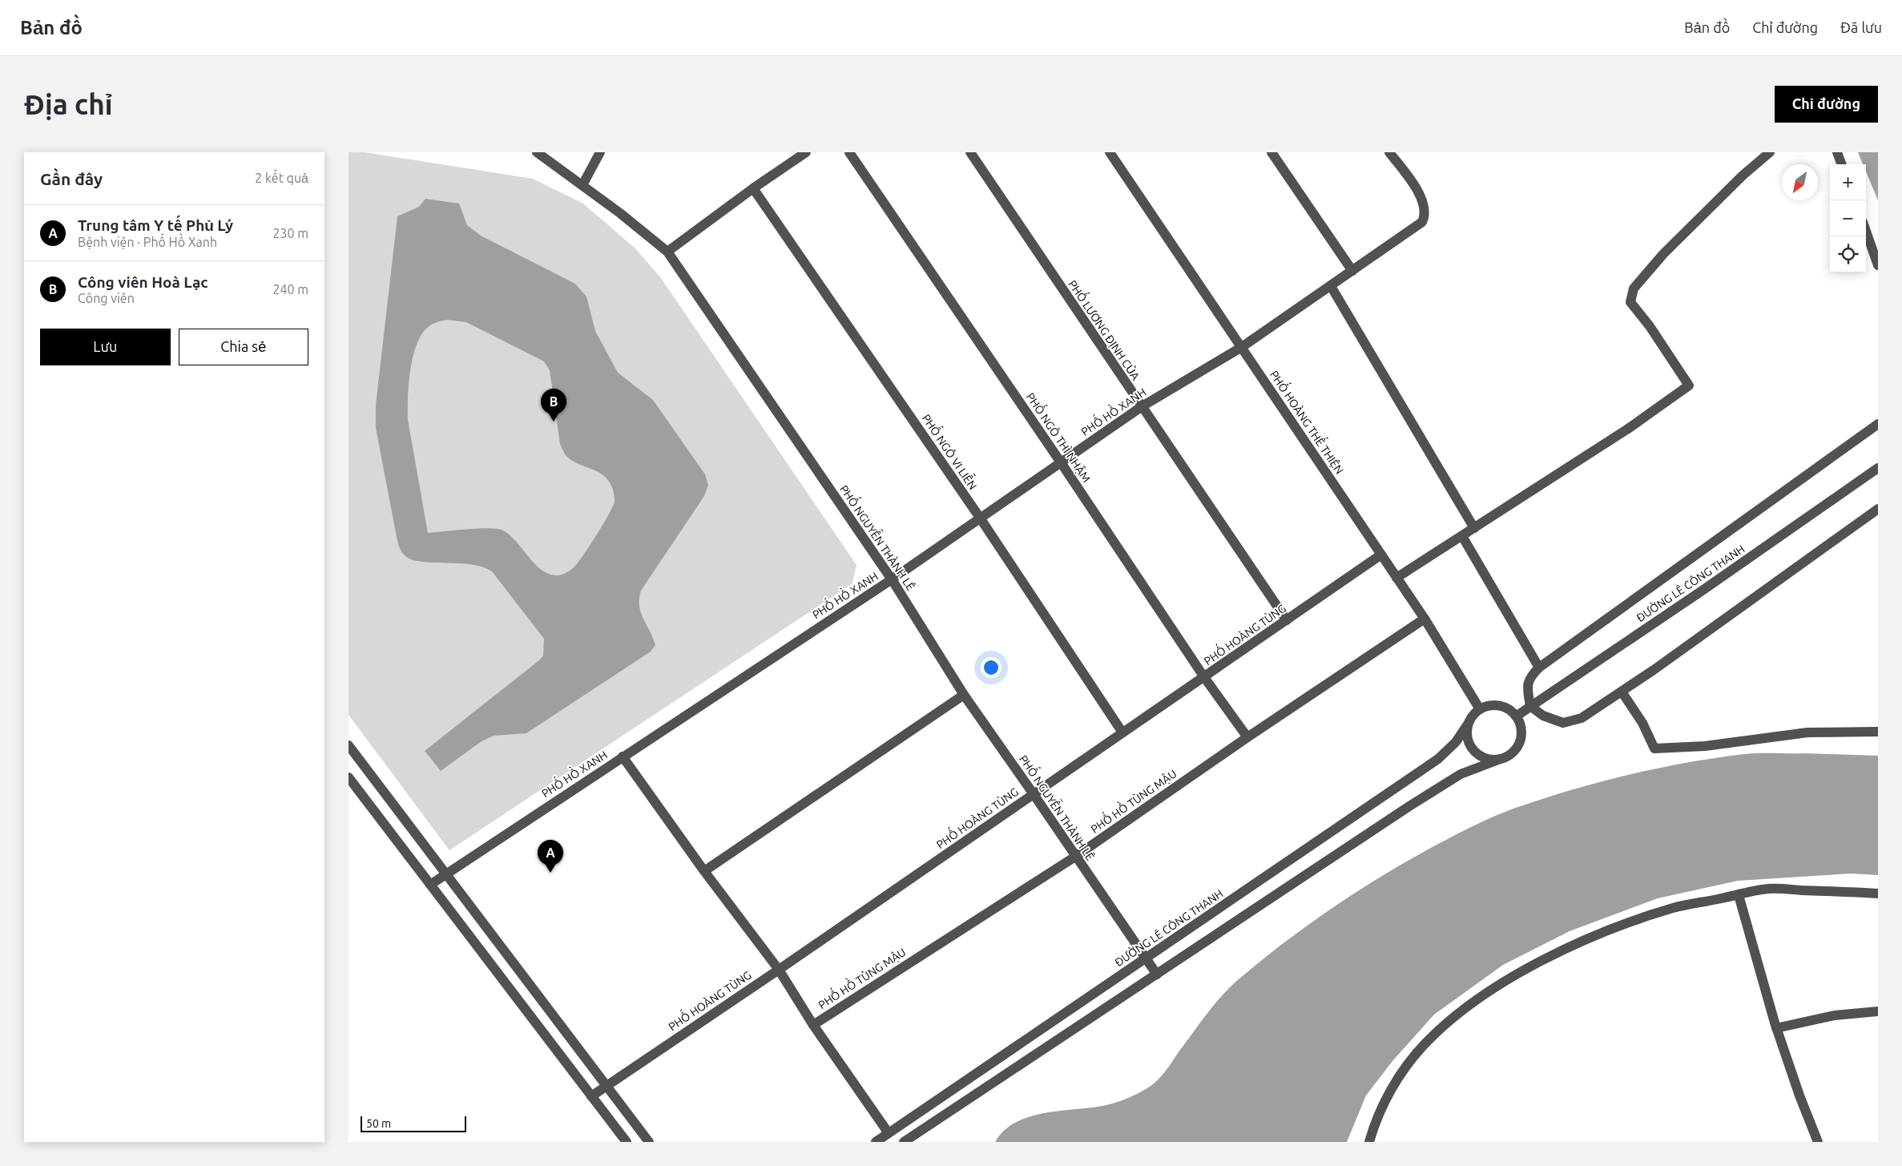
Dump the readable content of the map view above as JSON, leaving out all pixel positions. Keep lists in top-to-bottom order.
{
  "streets": {
    "street": [
      "PHỐ LƯƠNG ĐỊNH CỦA",
      "PHỐ HỒ XANH",
      "PHỐ HOÀNG THẾ THIỆN",
      "PHỐ NGÔ THÌ NHẬM",
      "PHỐ NGÔ VI LIỄN",
      "PHỐ NGUYỄN THÀNH LÊ",
      "ĐƯỜNG LÊ CÔNG THANH",
      "PHỐ HOÀNG TÙNG",
      "PHỐ HỒ TÙNG MẬU"
    ]
  },
  "crossings": [
    ["PHỐ LƯƠNG ĐỊNH CỦA", "PHỐ HỒ XANH"],
    ["PHỐ LƯƠNG ĐỊNH CỦA", "PHỐ HOÀNG TÙNG"],
    ["PHỐ HỒ XANH", "PHỐ HOÀNG THẾ THIỆN"],
    ["PHỐ HỒ XANH", "PHỐ NGÔ THÌ NHẬM"],
    ["PHỐ HỒ XANH", "PHỐ NGÔ VI LIỄN"],
    ["PHỐ HỒ XANH", "PHỐ NGUYỄN THÀNH LÊ"],
    ["PHỐ HOÀNG THẾ THIỆN", "ĐƯỜNG LÊ CÔNG THANH"],
    ["PHỐ HOÀNG THẾ THIỆN", "PHỐ HOÀNG TÙNG"],
    ["PHỐ HOÀNG THẾ THIỆN", "PHỐ HỒ TÙNG MẬU"],
    ["PHỐ NGÔ THÌ NHẬM", "PHỐ HOÀNG TÙNG"],
    ["PHỐ NGÔ THÌ NHẬM", "PHỐ HỒ TÙNG MẬU"],
    ["PHỐ NGÔ VI LIỄN", "PHỐ HOÀNG TÙNG"],
    ["PHỐ NGUYỄN THÀNH LÊ", "ĐƯỜNG LÊ CÔNG THANH"],
    ["PHỐ NGUYỄN THÀNH LÊ", "PHỐ HOÀNG TÙNG"],
    ["PHỐ NGUYỄN THÀNH LÊ", "PHỐ HỒ TÙNG MẬU"]
  ],
  "scale_bar": "50 m",
  "north": "bottom left",
  "page": {
    "header": "Bản đồ",
    "nav": ["Bản đồ", "Chỉ đường", "Đã lưu"],
    "buttons": [
      "Chỉ đường",
      ["Lưu", "Chia sẻ"]
    ],
    "title": "Địa chỉ",
    "heading": ["Gần đây", "2 kết quả"],
    "map_buttons": ["+", "−"],
    "list": [
      {
        "mark": "A",
        "name": "Trung tâm Y tế Phủ Lý",
        "note": "Bệnh viện · Phố Hồ Xanh",
        "value": "230 m"
      },
      {
        "mark": "B",
        "name": "Công viên Hoà Lạc",
        "note": "Công viên",
        "value": "240 m"
      }
    ],
    "pins": ["B", "A"],
    "scale": "50 m"
  }
}
